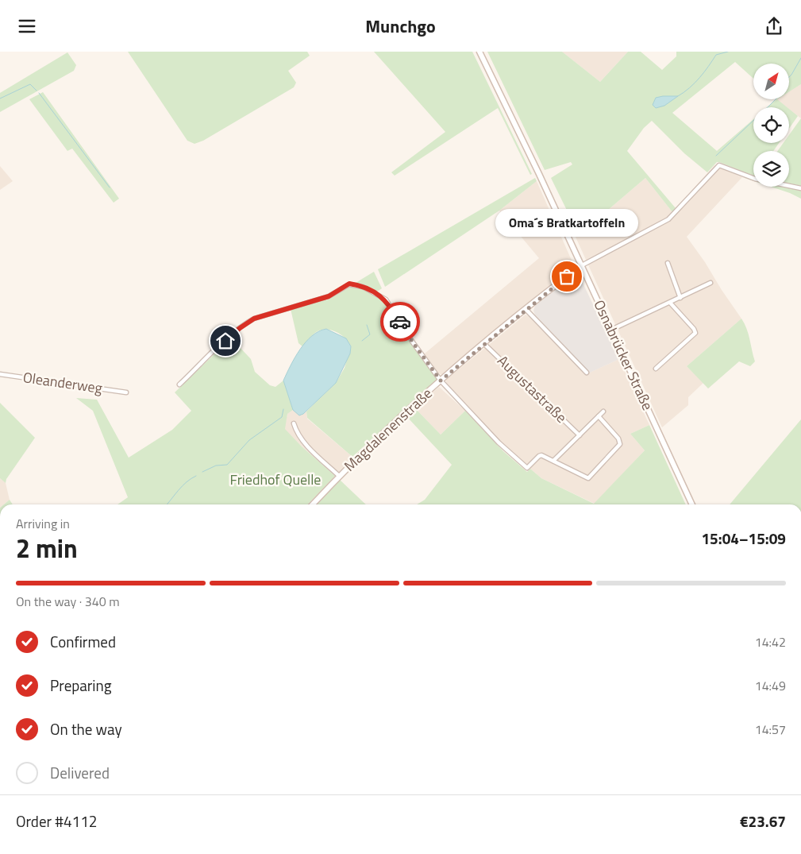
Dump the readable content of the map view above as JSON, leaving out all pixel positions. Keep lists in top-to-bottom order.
{
  "streets": {
    "main road": ["Osnabrücker Straße", "Magdalenenstraße"],
    "street": ["Oleanderweg", "Augustastraße"]
  },
  "crossings": [
    ["Osnabrücker Straße", "Magdalenenstraße"],
    ["Augustastraße", "Magdalenenstraße"]
  ],
  "parks": ["Friedhof Quelle"],
  "places": ["Oma´s Bratkartoffeln"],
  "north": "top right",
  "page": {
    "header": "Munchgo",
    "bubble": "Oma´s Bratkartoffeln",
    "heading": ["2 min", "Arriving in", "15:04–15:09"],
    "panel": ["Order #4112", "€23.67"],
    "bar": "On the way · 340 m",
    "list": [
      ["Confirmed", "14:42"],
      ["Preparing", "14:49"],
      ["On the way", "14:57"],
      "Delivered"
    ]
  }
}
